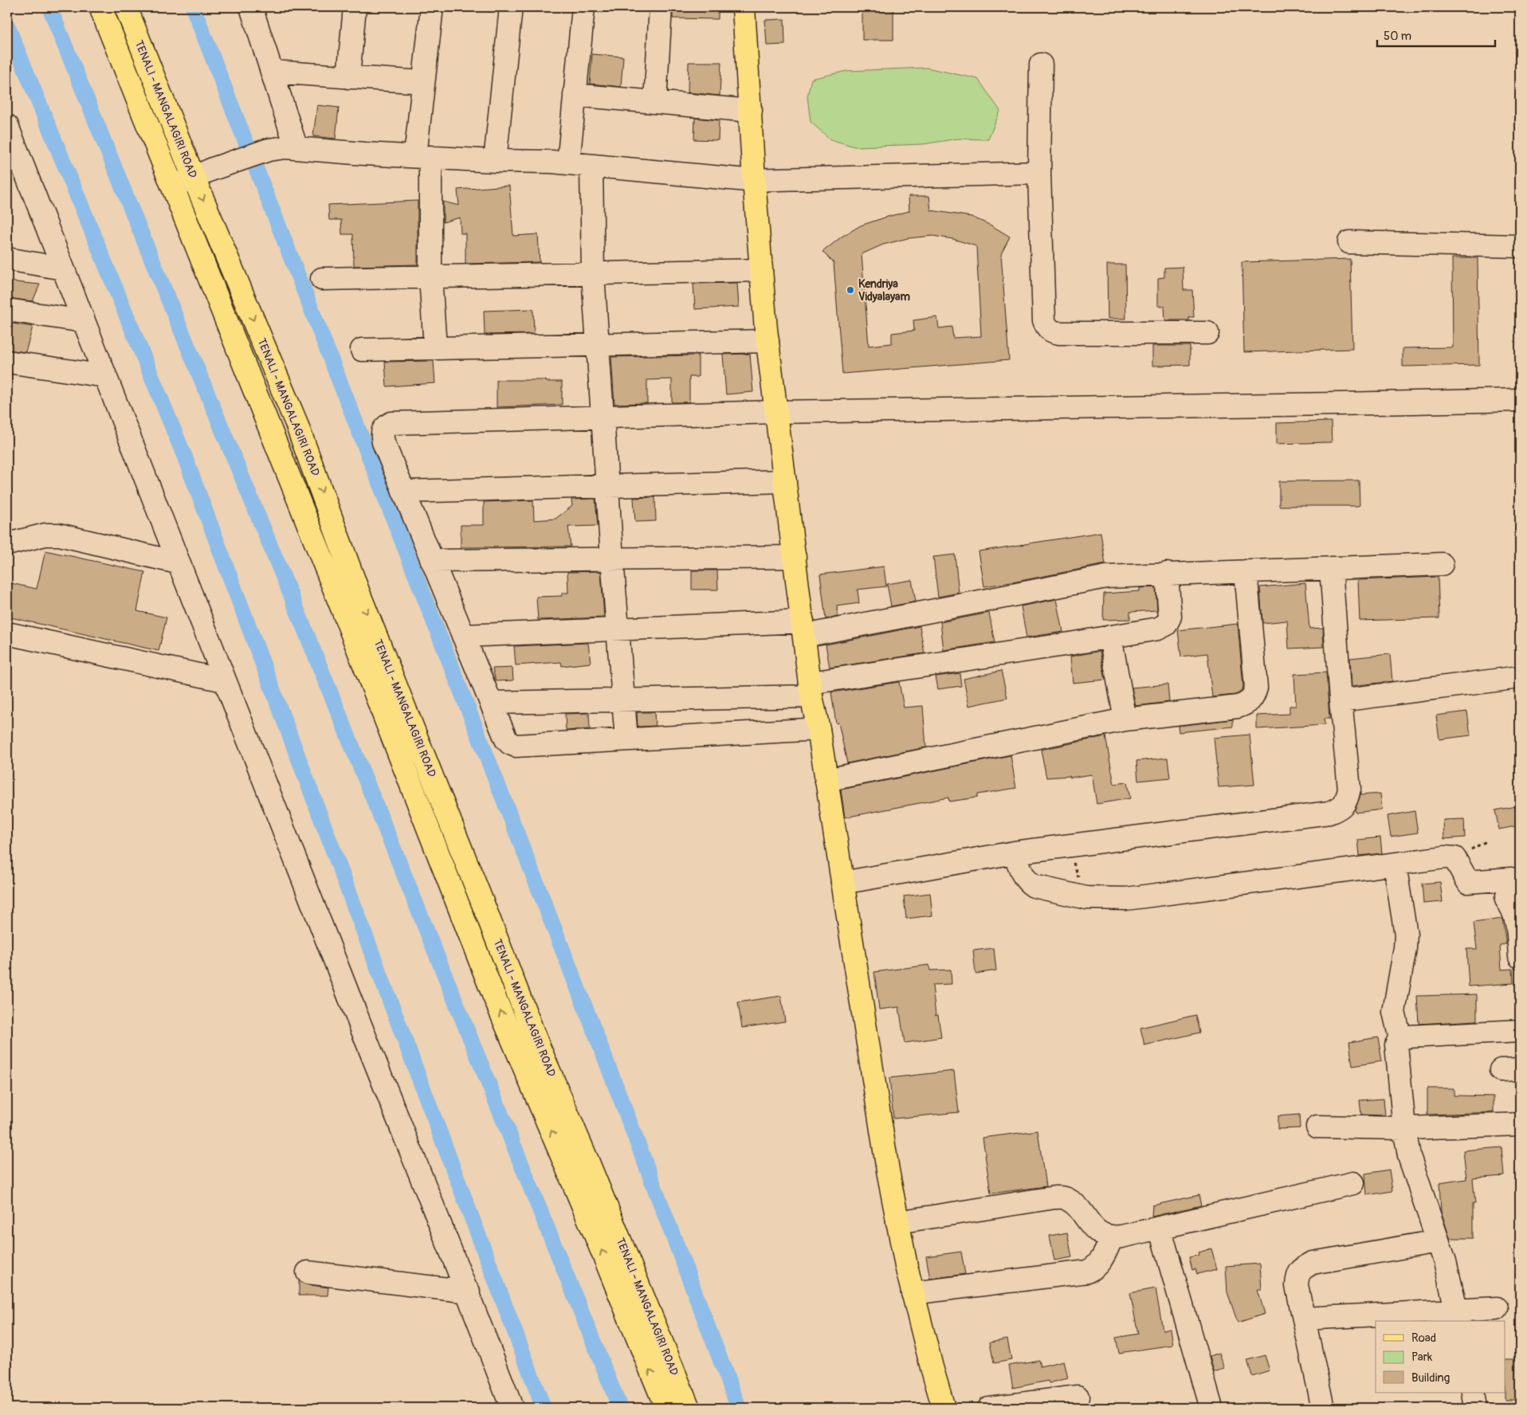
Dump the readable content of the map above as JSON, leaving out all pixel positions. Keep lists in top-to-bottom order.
{
  "streets": {
    "main road": ["TENALI - MANGALAGIRI ROAD"]
  },
  "places": ["Kendriya Vidyalayam"],
  "legend": ["Road", "Park", "Building"],
  "scale_bar": "50 m"
}
